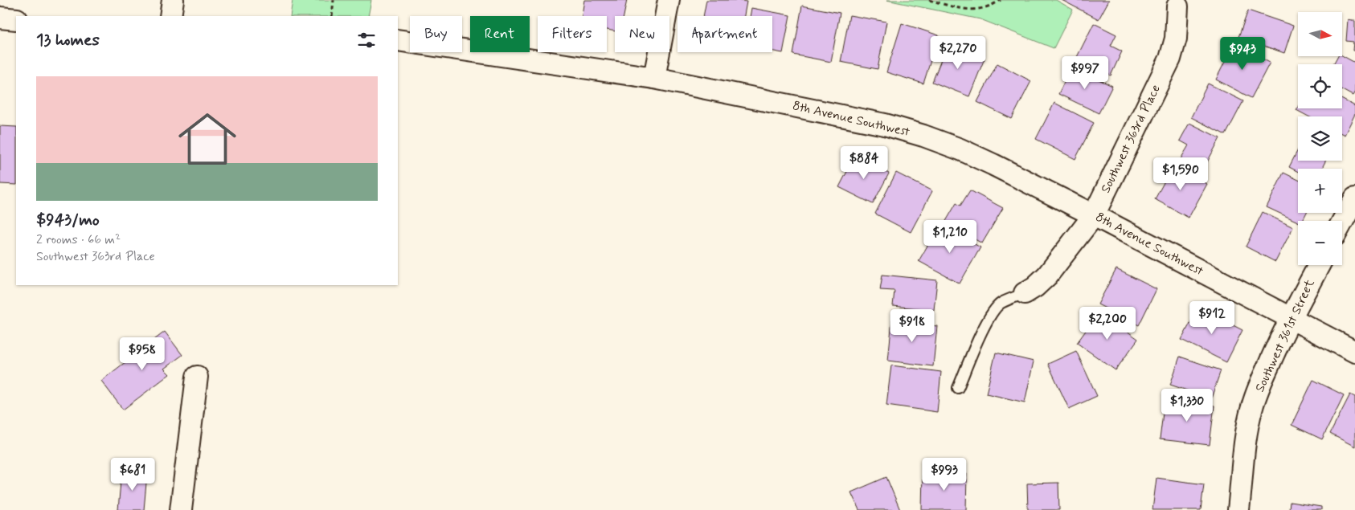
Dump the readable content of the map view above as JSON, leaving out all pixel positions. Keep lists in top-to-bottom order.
{
  "streets": {
    "street": ["8th Avenue Southwest", "Southwest 363rd Place", "Southwest 361st Street"]
  },
  "crossings": [
    ["8th Avenue Southwest", "Southwest 363rd Place"],
    ["8th Avenue Southwest", "Southwest 361st Street"]
  ],
  "north": "right",
  "page": {
    "map_buttons": ["+", "−"],
    "chip": [
      "Buy",
      "Rent",
      "Filters",
      "New",
      "Apartment"
    ],
    "heading": "13 homes",
    "price": [
      "$2,270",
      "$943",
      "$997",
      "$884",
      "$1,590",
      "$1,210",
      "$912",
      "$2,200",
      "$918",
      "$958",
      "$1,330",
      "$681",
      "$993"
    ],
    "list": [
      {
        "name": "$943/mo",
        "note": "2 rooms · 66 m² · Southwest 363rd Place"
      }
    ]
  }
}
